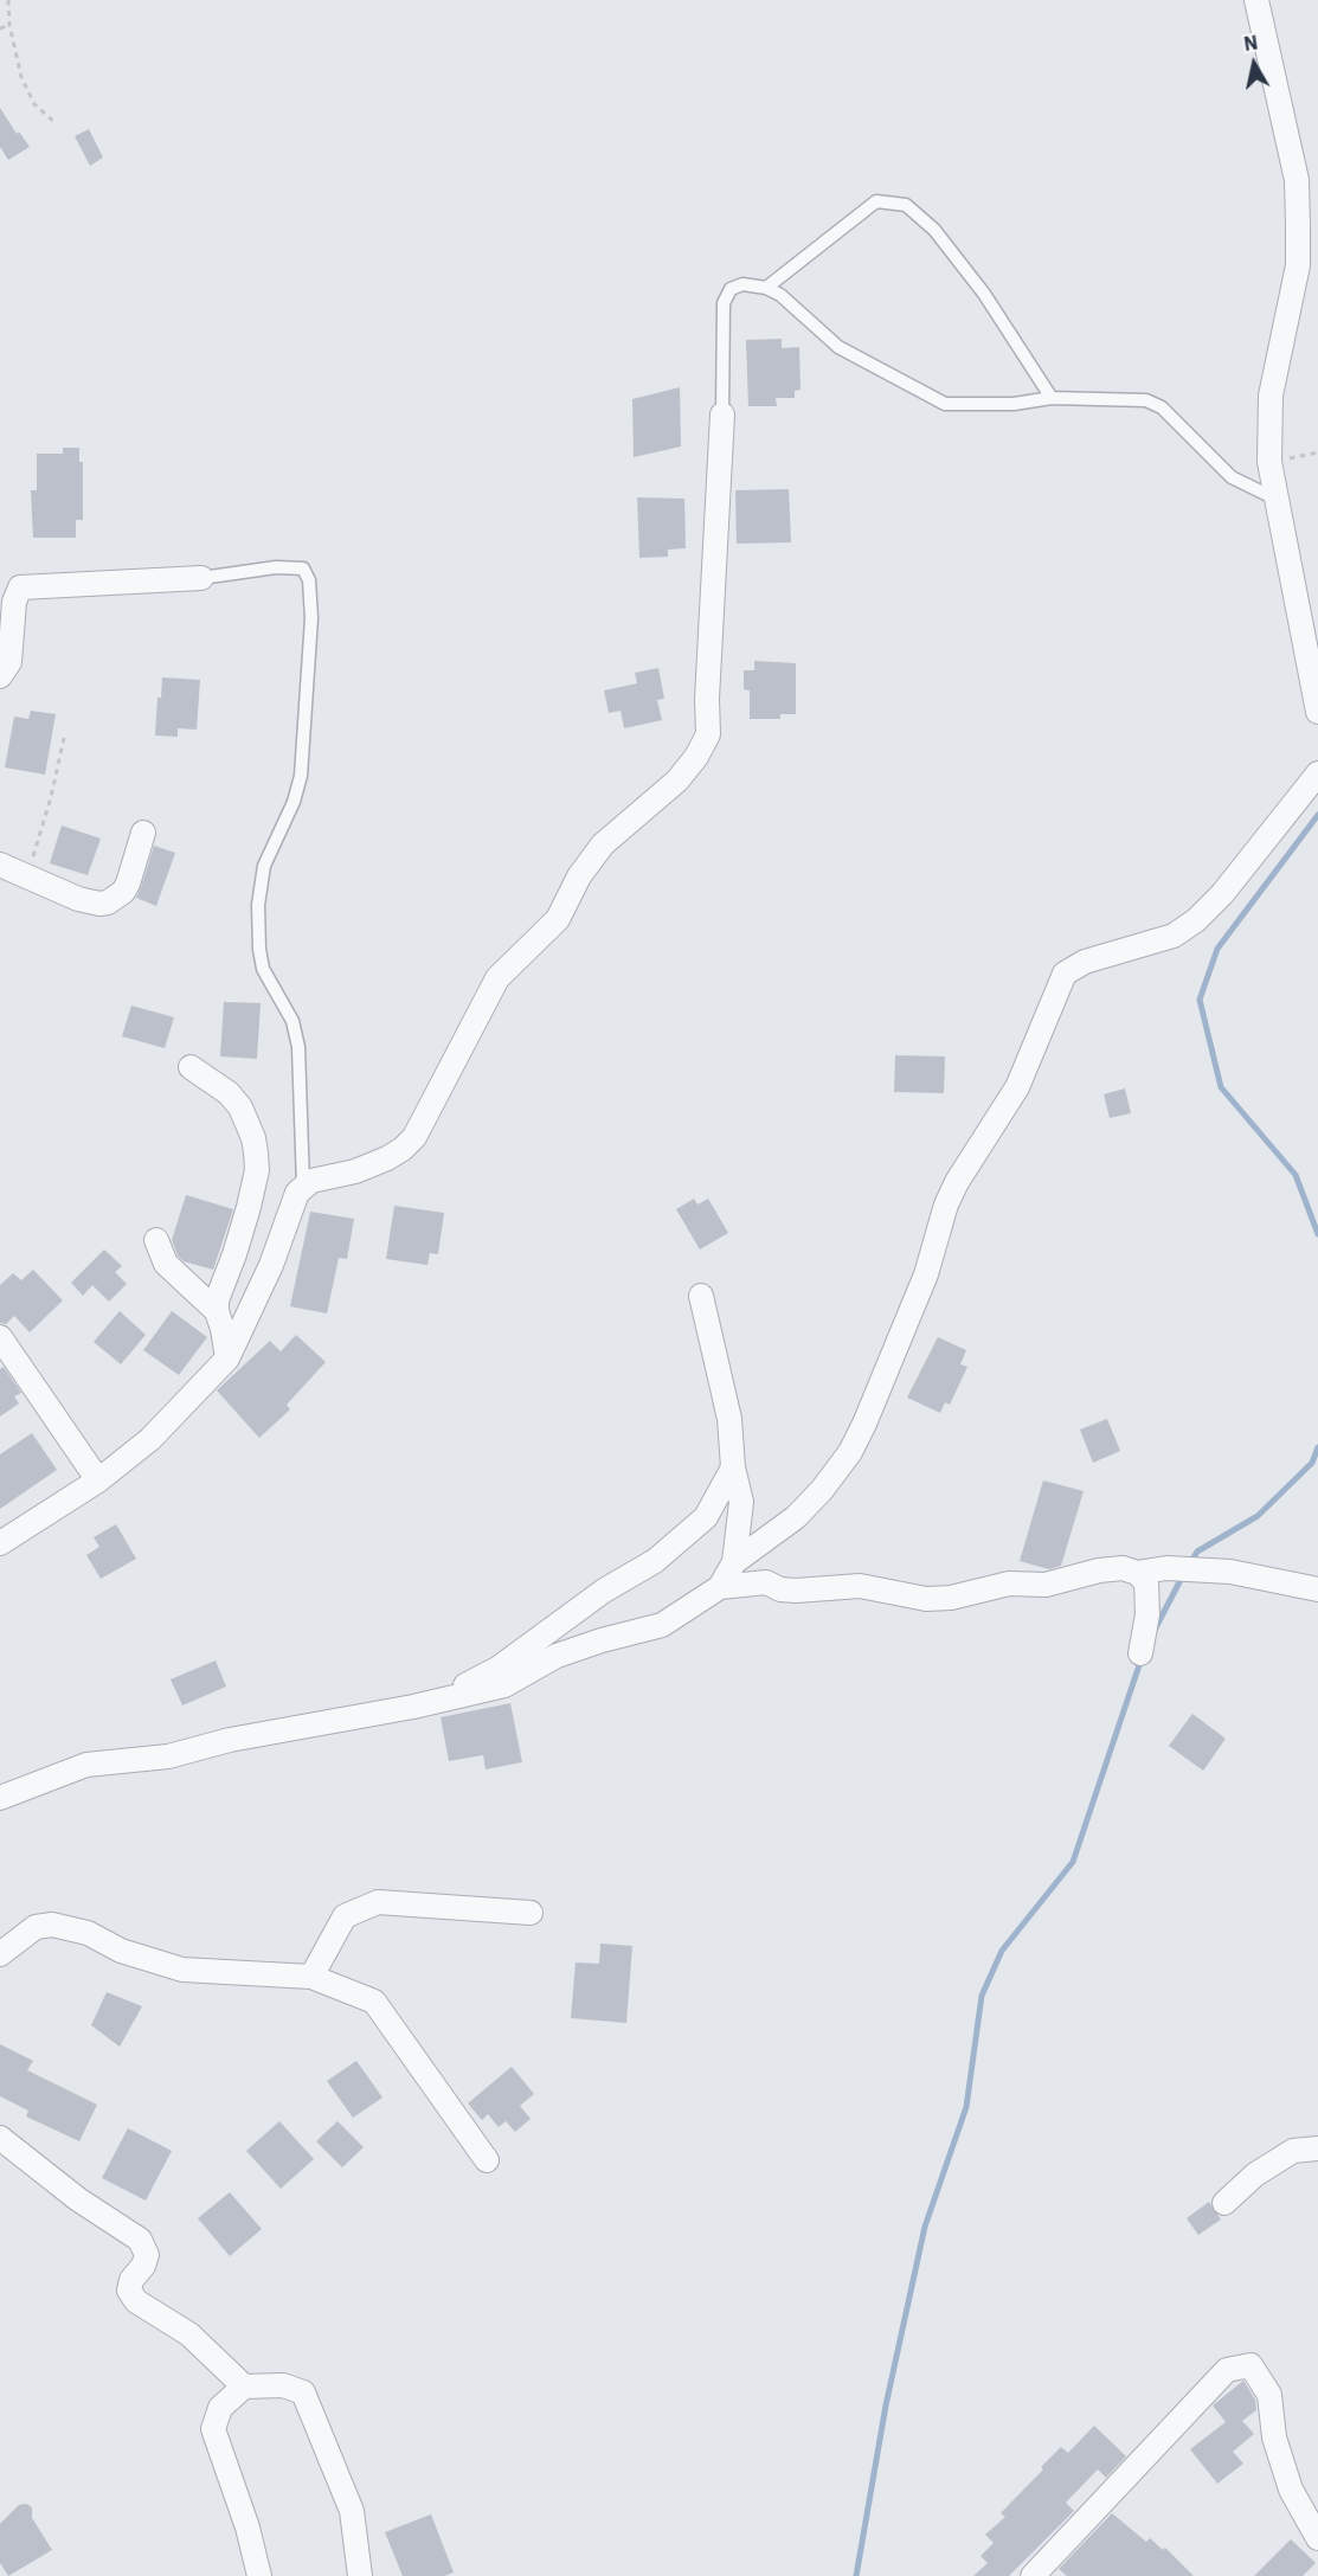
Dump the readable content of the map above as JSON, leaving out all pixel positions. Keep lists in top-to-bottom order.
{
  "north": "top"
}
